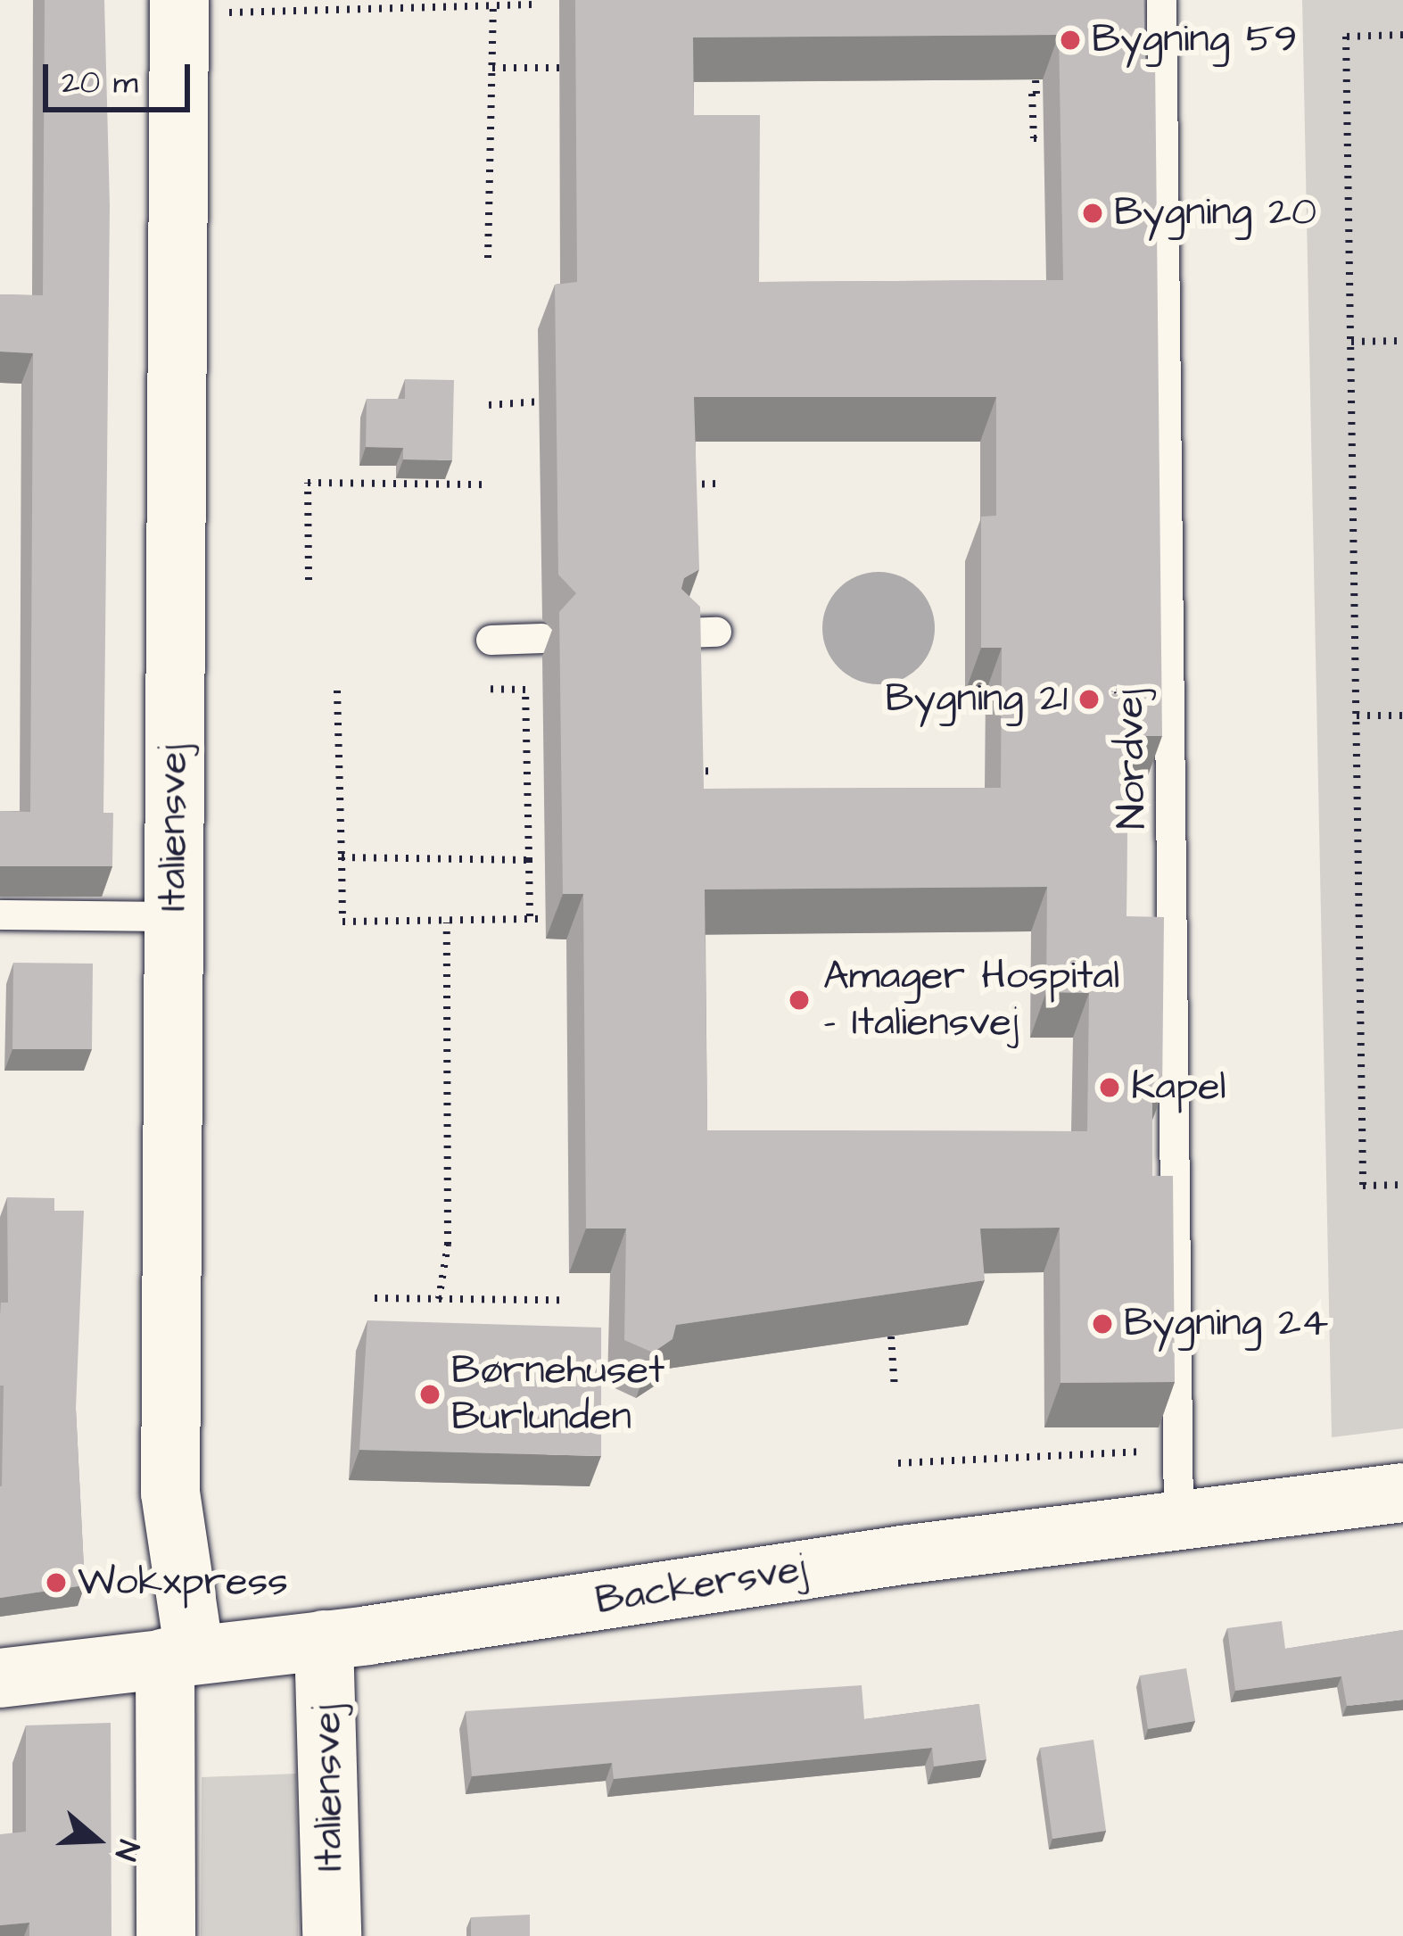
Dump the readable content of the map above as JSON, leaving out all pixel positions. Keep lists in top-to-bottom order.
{
  "streets": {
    "street": ["Italiensvej", "Backersvej"],
    "lane": ["Nordvej"]
  },
  "crossings": [
    ["Nordvej", "Backersvej"],
    ["Italiensvej", "Backersvej"]
  ],
  "places": [
    "Bygning 59",
    "Bygning 20",
    "Bygning 21",
    "Amager Hospital - Italiensvej",
    "Kapel",
    "Bygning 24",
    "Børnehuset Burlunden",
    "Wokxpress"
  ],
  "scale_bar": "20 m",
  "north": "right"
}
